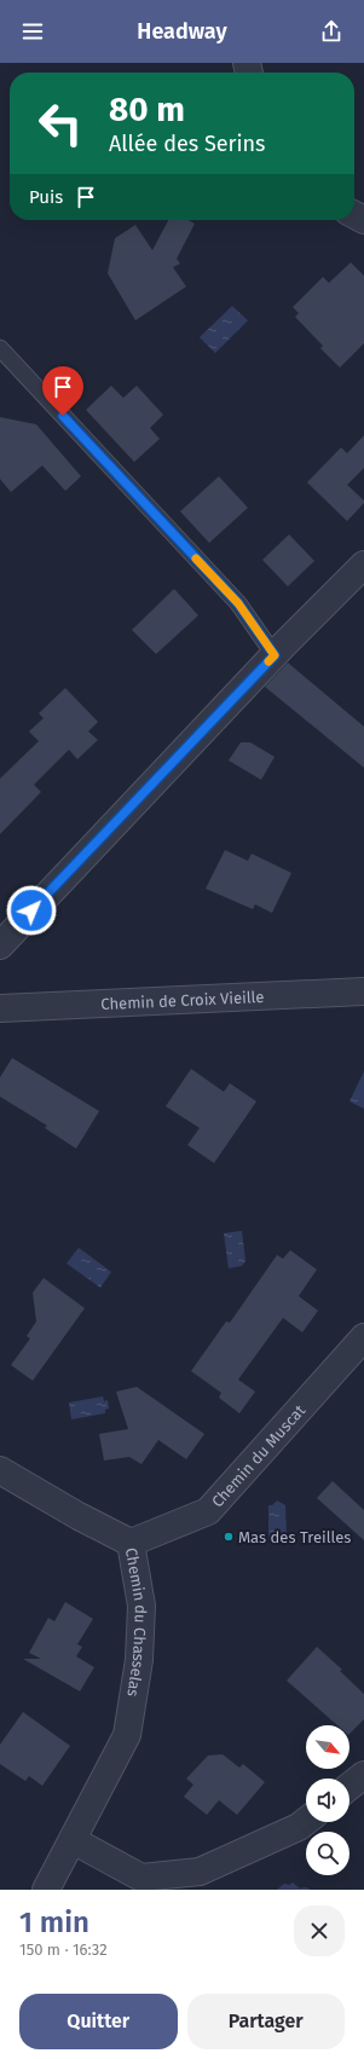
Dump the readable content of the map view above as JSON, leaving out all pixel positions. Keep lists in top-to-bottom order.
{
  "streets": {
    "street": ["Chemin de Croix Vieille", "Chemin du Muscat", "Chemin du Chasselas"]
  },
  "crossings": [
    ["Chemin du Muscat", "Chemin du Chasselas"]
  ],
  "places": ["Mas des Treilles"],
  "north": "bottom right",
  "page": {
    "header": "Headway",
    "turn": ["80 m", "Allée des Serins"],
    "then": "Puis",
    "heading": ["1 min", "150 m · 16:32"],
    "buttons": ["Quitter", "Partager"]
  }
}
